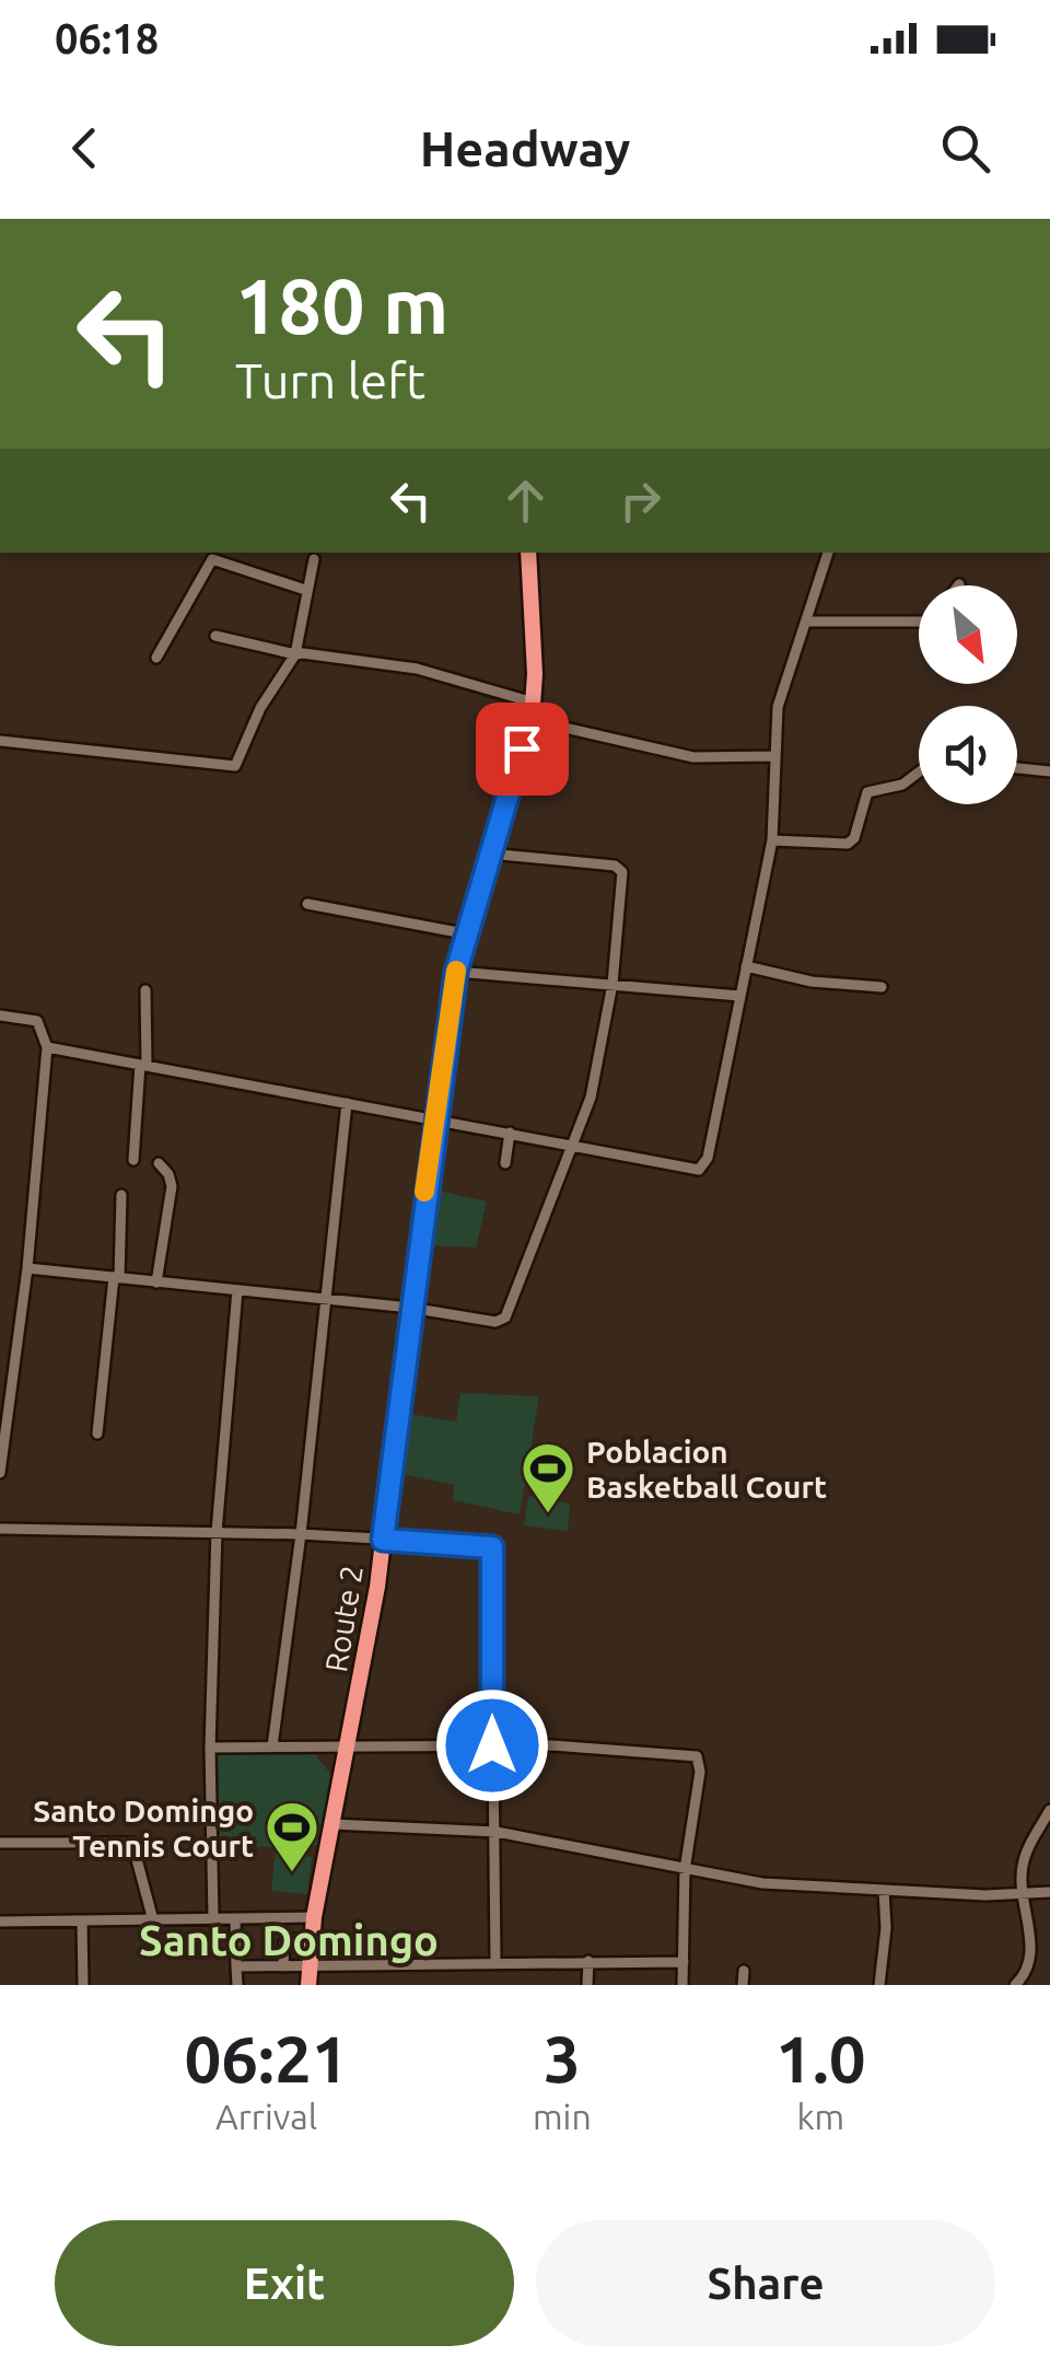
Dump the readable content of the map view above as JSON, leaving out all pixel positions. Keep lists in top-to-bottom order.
{
  "streets": {
    "highway": ["Route 2"]
  },
  "districts": ["Santo Domingo"],
  "places": {
    "sports": ["Poblacion Basketball Court", "Santo Domingo Tennis Court"]
  },
  "north": "bottom right",
  "page": {
    "status": "06:18",
    "header": "Headway",
    "turn": ["180 m", "Turn left"],
    "eta": [
      "06:21",
      "Arrival",
      "3",
      "min",
      "1.0",
      "km"
    ],
    "buttons": ["Exit", "Share"]
  }
}
